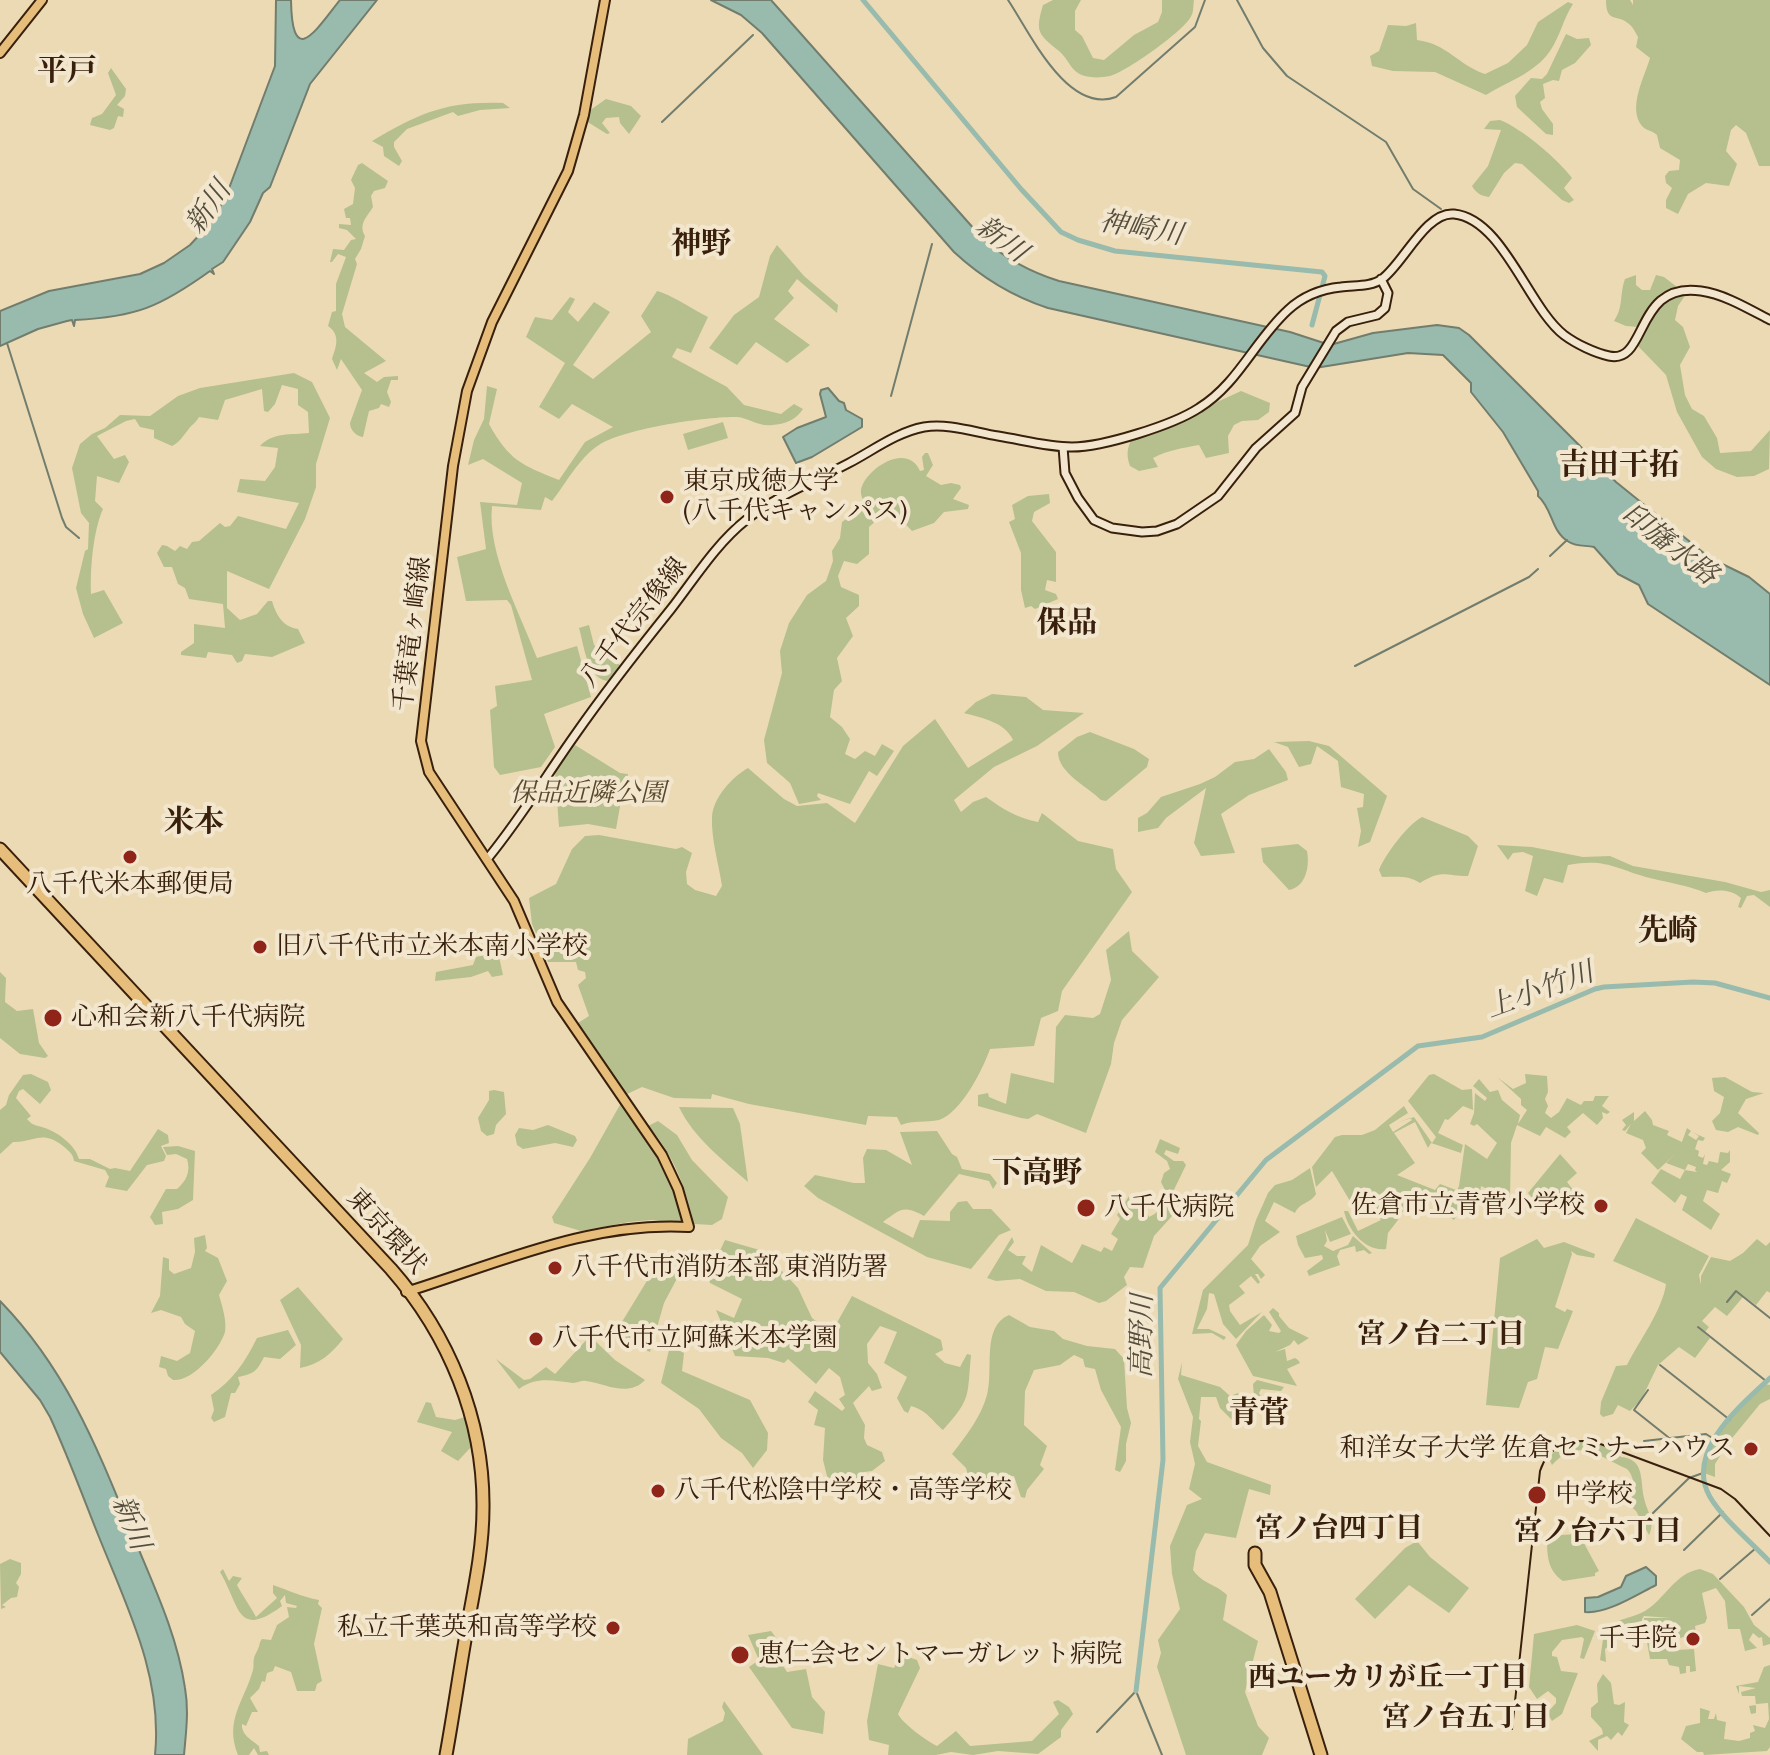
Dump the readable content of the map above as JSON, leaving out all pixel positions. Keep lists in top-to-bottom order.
{
  "streets": {
    "highway": ["東京環状"],
    "main road": ["八千代宗像線", "千葉竜ヶ崎線"]
  },
  "crossings": [
    ["八千代宗像線", "千葉竜ヶ崎線"],
    ["千葉竜ヶ崎線", "東京環状"]
  ],
  "districts": [
    "平戸",
    "神野",
    "吉田干拓",
    "保品",
    "米本",
    "先崎",
    "下高野",
    "宮ノ台二丁目",
    "青菅",
    "宮ノ台四丁目",
    "宮ノ台六丁目",
    "西ユーカリが丘一丁目",
    "宮ノ台五丁目"
  ],
  "water": [
    "新川",
    "神崎川",
    "印旛水路",
    "上小竹川",
    "高野川"
  ],
  "parks": ["保品近隣公園"],
  "places": [
    "東京成徳大学 (八千代キャンパス)",
    "八千代米本郵便局",
    "旧八千代市立米本南小学校",
    "心和会新八千代病院",
    "佐倉市立青菅小学校",
    "八千代病院",
    "八千代市消防本部 東消防署",
    "八千代市立阿蘇米本学園",
    "和洋女子大学 佐倉セミナーハウス",
    "八千代松陰中学校・高等学校",
    "中学校",
    "私立千葉英和高等学校",
    "千手院",
    "恵仁会セントマーガレット病院"
  ]
}
